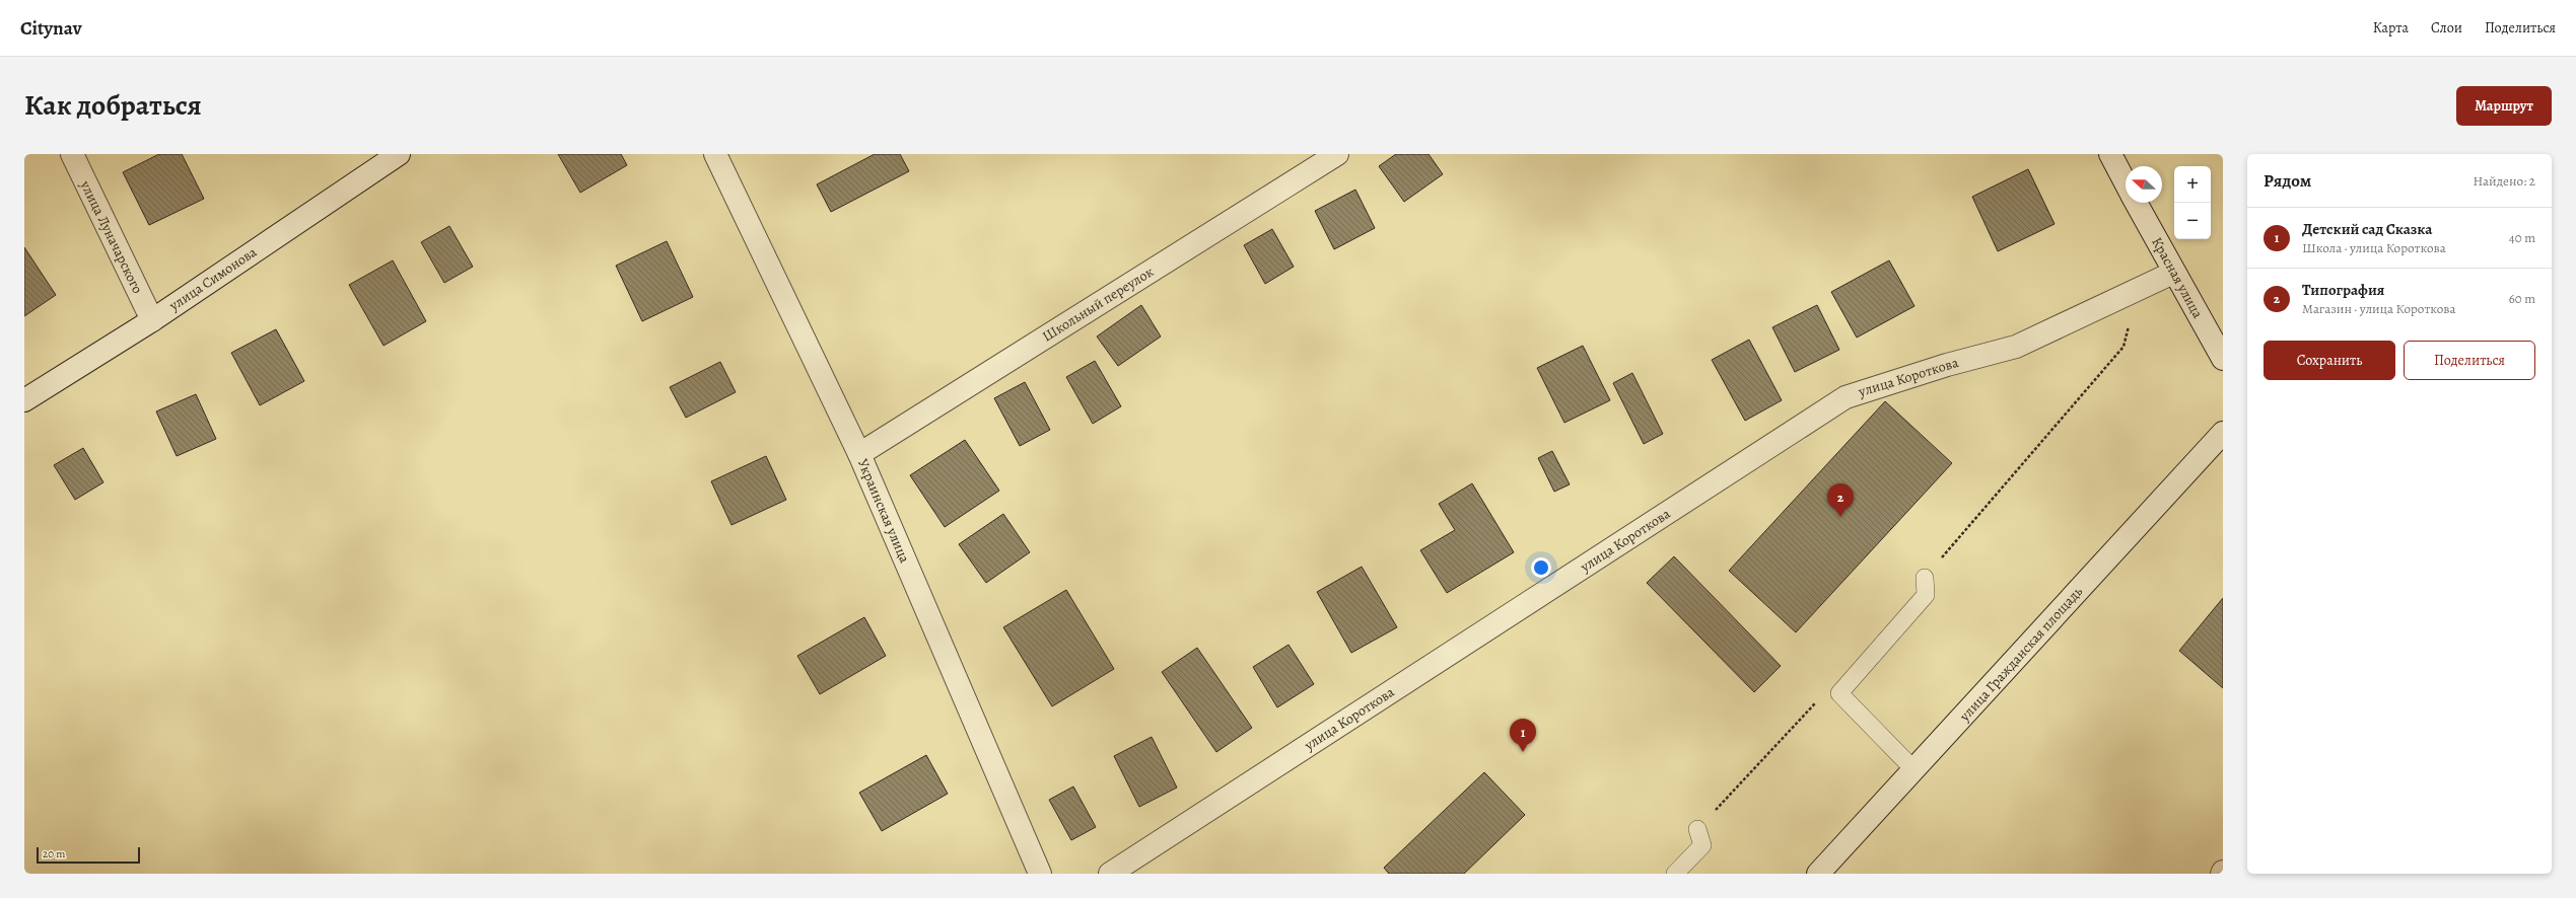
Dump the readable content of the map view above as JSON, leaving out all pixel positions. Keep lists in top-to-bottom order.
{
  "streets": {
    "street": [
      "улица Луначарского",
      "Красная улица",
      "улица Симонова",
      "Школьный переулок",
      "улица Короткова",
      "Украинская улица",
      "улица Гражданская площадь"
    ]
  },
  "crossings": [
    ["улица Луначарского", "улица Симонова"],
    ["Красная улица", "улица Короткова"],
    ["Школьный переулок", "Украинская улица"]
  ],
  "scale_bar": "20 m",
  "north": "left",
  "page": {
    "header": "Citynav",
    "nav": ["Карта", "Слои", "Поделиться"],
    "title": "Как добраться",
    "buttons": [
      "Маршрут",
      ["Сохранить", "Поделиться"]
    ],
    "heading": ["Рядом", "Найдено: 2"],
    "map_buttons": ["+", "−"],
    "list": [
      {
        "mark": "1",
        "name": "Детский сад Сказка",
        "note": "Школа · улица Короткова",
        "value": "40 m"
      },
      {
        "mark": "2",
        "name": "Типография",
        "note": "Магазин · улица Короткова",
        "value": "60 m"
      }
    ],
    "pins": ["2", "1"],
    "scale": "20 m"
  }
}
